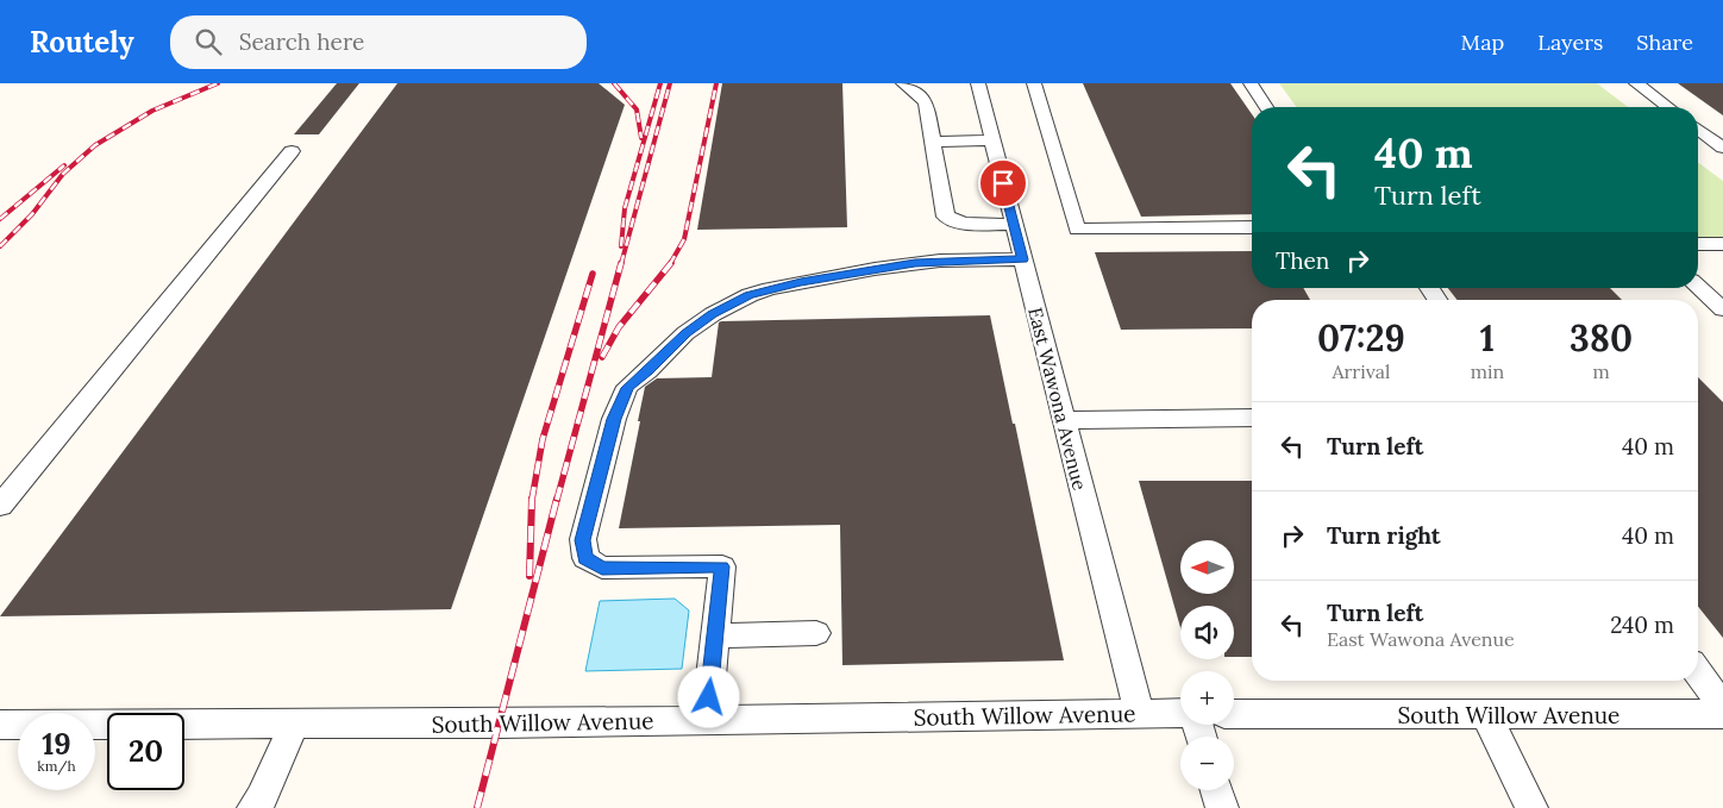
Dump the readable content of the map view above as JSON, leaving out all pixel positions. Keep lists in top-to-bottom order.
{
  "streets": {
    "street": ["East Wawona Avenue", "South Willow Avenue"]
  },
  "crossings": [
    ["East Wawona Avenue", "South Willow Avenue"]
  ],
  "north": "left",
  "page": {
    "header": "Routely",
    "search": "Search here",
    "nav": ["Map", "Layers", "Share"],
    "turn": ["40 m", "Turn left"],
    "then": "Then",
    "eta": [
      "07:29",
      "Arrival",
      "1",
      "min",
      "380",
      "m"
    ],
    "list": [
      {
        "name": "Turn left",
        "value": "40 m"
      },
      {
        "name": "Turn right",
        "value": "40 m"
      },
      {
        "name": "Turn left",
        "note": "East Wawona Avenue",
        "value": "240 m"
      }
    ],
    "map_buttons": ["+", "−"],
    "speed": "19 km/h",
    "limit": "20"
  }
}
